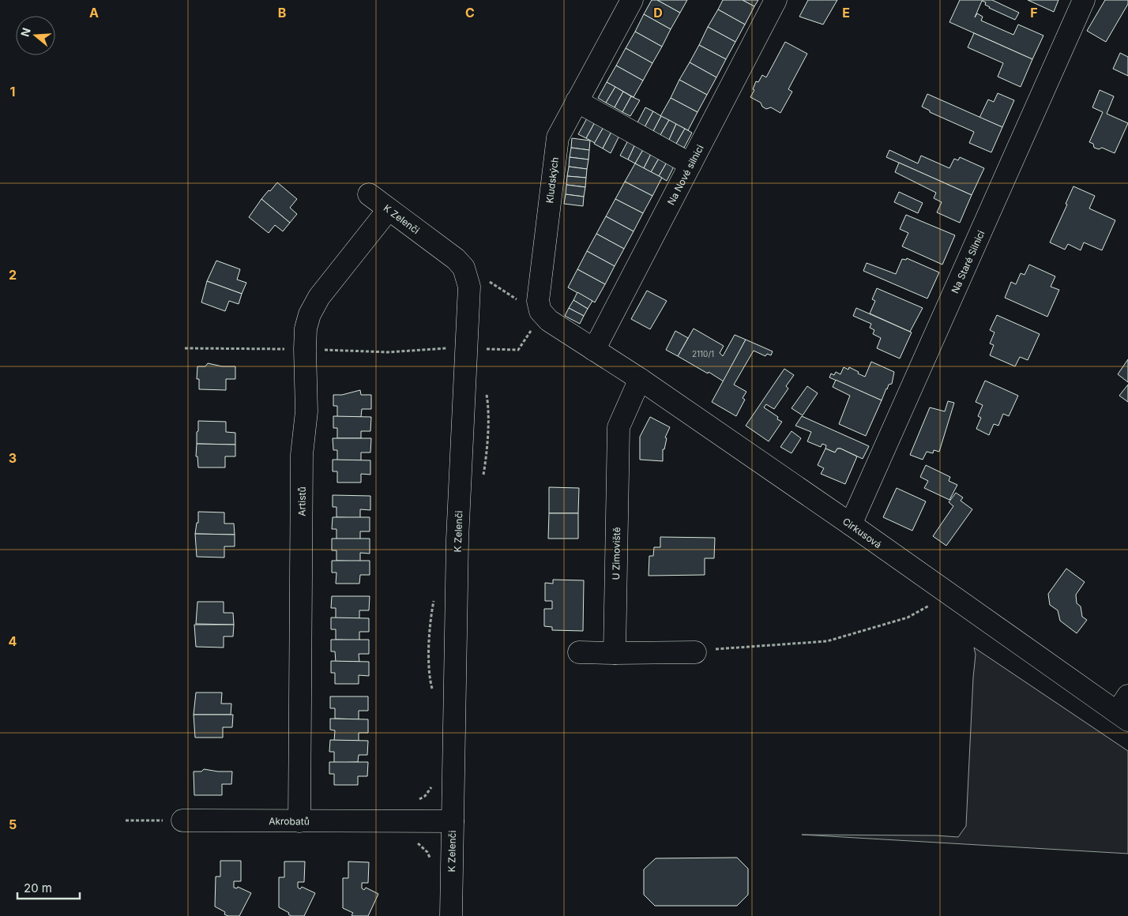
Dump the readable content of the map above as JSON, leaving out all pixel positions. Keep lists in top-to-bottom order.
{
  "streets": {
    "street": [
      "Na Nové silnici",
      "Kludských",
      "K Zelenči",
      "Na Staré Silnici",
      "Artistů",
      "Cirkusová",
      "U Zimoviště",
      "Akrobatů"
    ]
  },
  "crossings": [
    ["Na Nové silnici", "Cirkusová"],
    ["K Zelenči", "Artistů"],
    ["K Zelenči", "Akrobatů"],
    ["Na Staré Silnici", "Cirkusová"],
    ["Artistů", "Akrobatů"],
    ["Cirkusová", "U Zimoviště"]
  ],
  "house_numbers": ["2110/1"],
  "scale_bar": "20 m",
  "north": "left",
  "grid": {
    "columns": [
      "A",
      "B",
      "C",
      "D",
      "E",
      "F"
    ],
    "rows": [
      "1",
      "2",
      "3",
      "4",
      "5"
    ]
  }
}
